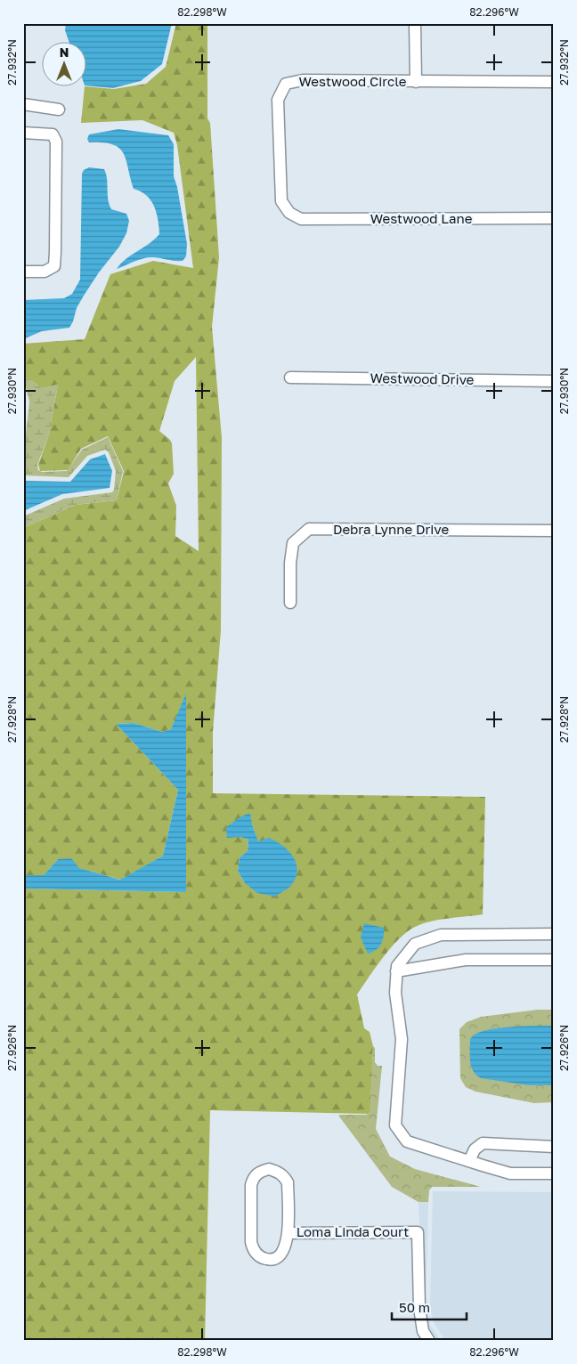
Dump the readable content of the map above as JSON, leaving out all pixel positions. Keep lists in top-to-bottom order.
{
  "streets": {
    "street": [
      "Westwood Circle",
      "Westwood Lane",
      "Westwood Drive",
      "Debra Lynne Drive",
      "Loma Linda Court"
    ]
  },
  "crossings": [
    ["Westwood Circle", "Westwood Lane"]
  ],
  "scale_bar": "50 m",
  "north": "top",
  "coordinates": [
    "82.298°W",
    "82.296°W",
    "27.932°N",
    "27.930°N",
    "27.928°N",
    "27.926°N"
  ]
}
